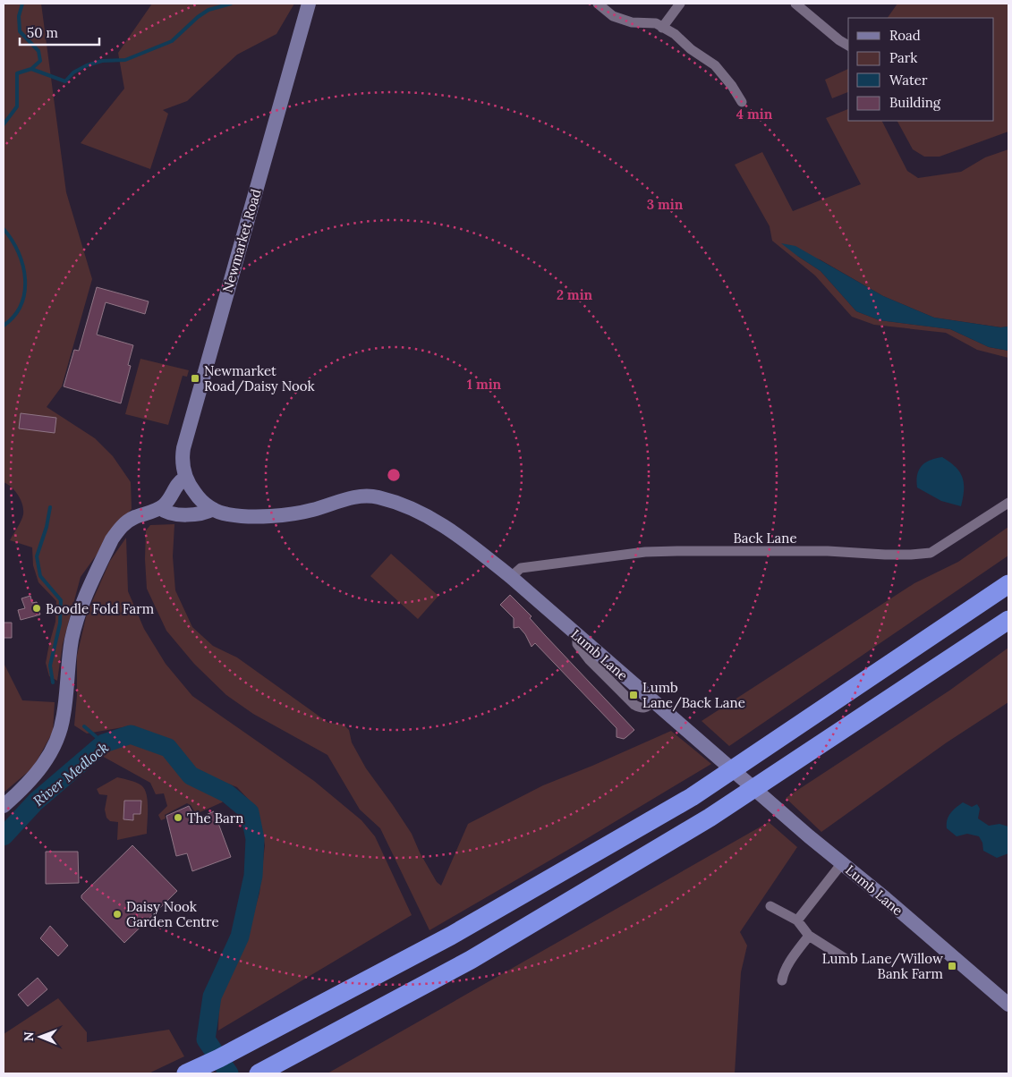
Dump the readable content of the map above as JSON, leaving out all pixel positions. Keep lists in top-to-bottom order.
{
  "streets": {
    "street": ["Newmarket Road", "Back Lane", "Lumb Lane"]
  },
  "crossings": [
    ["Newmarket Road", "Lumb Lane"],
    ["Back Lane", "Lumb Lane"]
  ],
  "water": ["River Medlock"],
  "places": {
    "transit": ["Newmarket Road/Daisy Nook", "Lumb Lane/Back Lane", "Lumb Lane/Willow Bank Farm"],
    "other": ["Boodle Fold Farm", "The Barn", "Daisy Nook Garden Centre"]
  },
  "legend": [
    "Road",
    "Park",
    "Water",
    "Building"
  ],
  "scale_bar": "50 m",
  "north": "left",
  "rings": [
    "4 min",
    "3 min",
    "2 min",
    "1 min"
  ]
}
